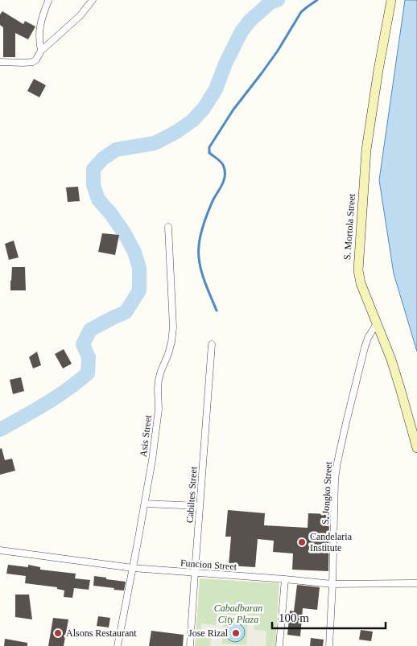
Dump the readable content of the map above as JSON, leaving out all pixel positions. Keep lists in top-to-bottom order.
{
  "streets": {
    "street": [
      "S. Mortola Street",
      "Asis Street",
      "S. Jongko Street",
      "Cabiltes Street",
      "Funcion Street"
    ]
  },
  "crossings": [
    ["S. Mortola Street", "S. Jongko Street"],
    ["Asis Street", "Funcion Street"],
    ["S. Jongko Street", "Funcion Street"],
    ["Cabiltes Street", "Funcion Street"]
  ],
  "parks": ["Cabadbaran City Plaza"],
  "places": ["Candelaria Institute", "Alsons Restaurant", "Jose Rizal"],
  "scale_bar": "100 m"
}
